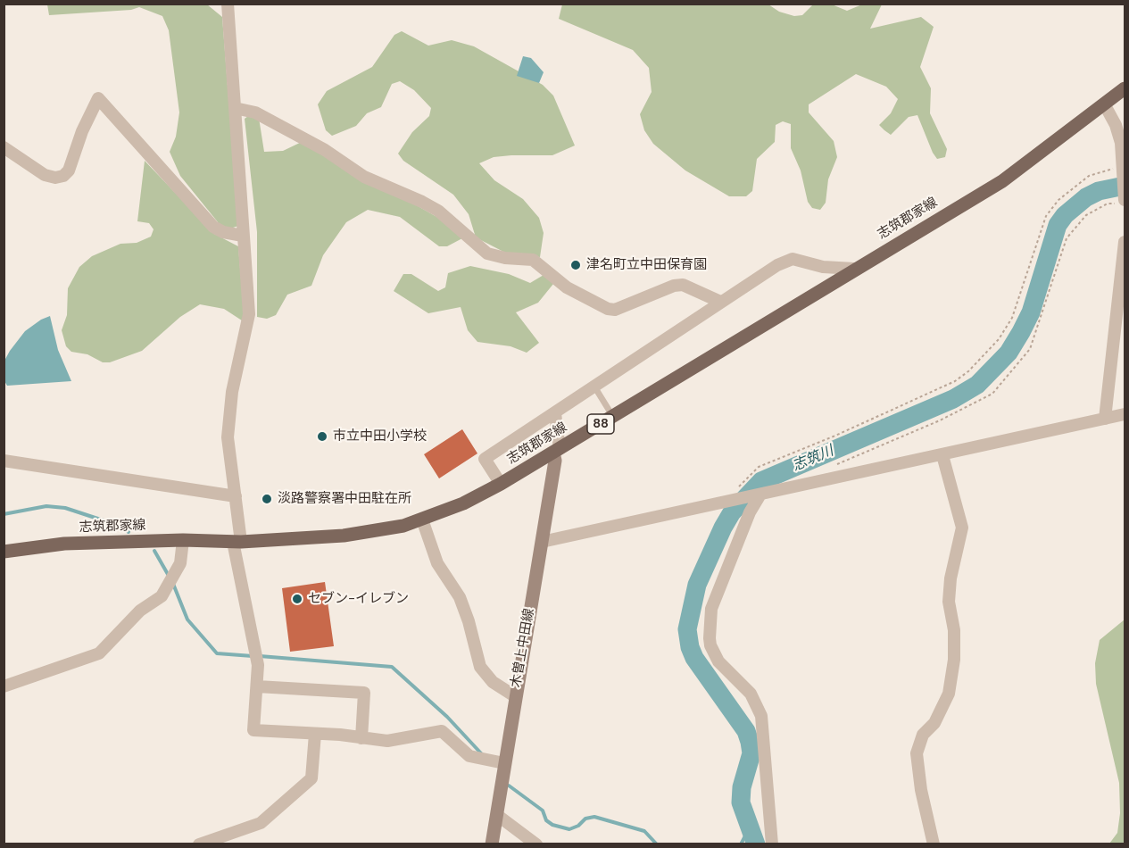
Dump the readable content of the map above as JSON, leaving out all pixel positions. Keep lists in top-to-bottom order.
{
  "streets": {
    "main road": ["志筑郡家線", "88", "木曽上中田線"]
  },
  "crossings": [
    ["志筑郡家線", "木曽上中田線"]
  ],
  "water": ["志筑川"],
  "places": [
    "津名町立中田保育園",
    "市立中田小学校",
    "淡路警察署中田駐在所",
    "セブン-イレブン"
  ]
}
